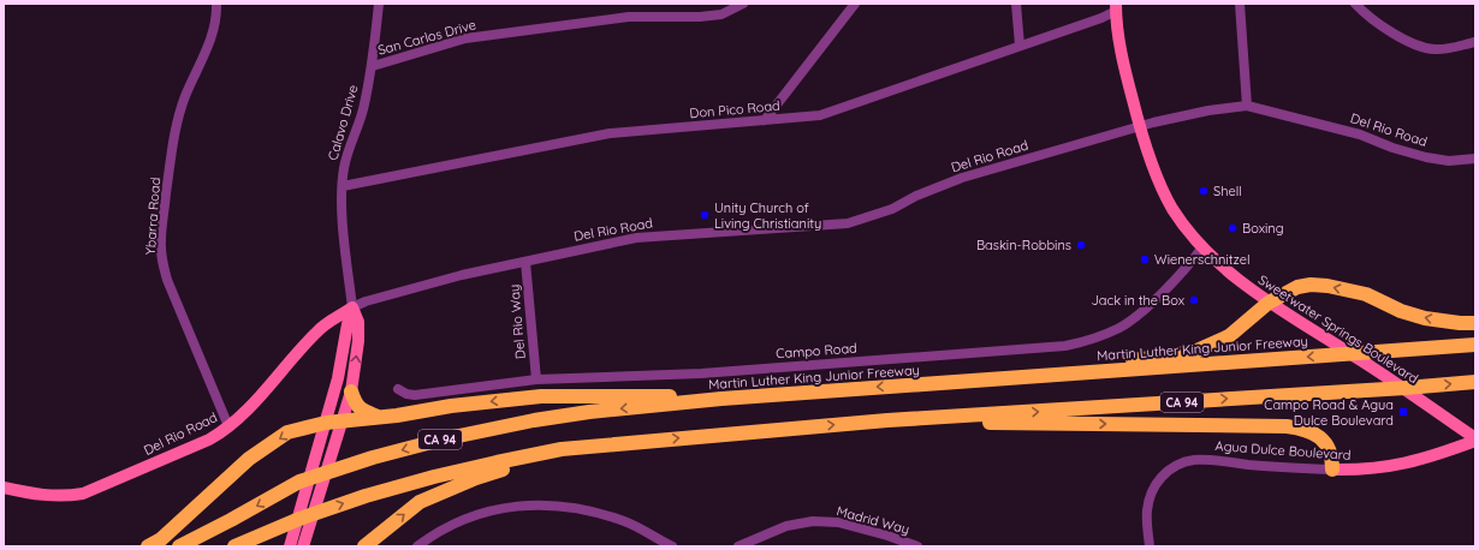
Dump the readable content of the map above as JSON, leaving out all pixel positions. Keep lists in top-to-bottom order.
{
  "streets": {
    "highway": ["Martin Luther King Junior Freeway", "CA 94"],
    "main road": [
      "Calavo Drive",
      "Del Rio Road",
      "Sweetwater Springs Boulevard",
      "Agua Dulce Boulevard"
    ],
    "street": [
      "San Carlos Drive",
      "Don Pico Road",
      "Ybarra Road",
      "Del Rio Way",
      "Campo Road",
      "Madrid Way"
    ]
  },
  "crossings": [
    ["San Carlos Drive", "Calavo Drive"],
    ["Don Pico Road", "Calavo Drive"],
    ["Don Pico Road", "Sweetwater Springs Boulevard"],
    ["Calavo Drive", "Del Rio Road"],
    ["Del Rio Road", "Ybarra Road"],
    ["Del Rio Road", "Del Rio Way"],
    ["Del Rio Road", "Sweetwater Springs Boulevard"],
    ["Del Rio Way", "Campo Road"],
    ["Sweetwater Springs Boulevard", "Campo Road"],
    ["Sweetwater Springs Boulevard", "Agua Dulce Boulevard"]
  ],
  "places": {
    "other": [
      "Shell",
      "Unity Church of Living Christianity",
      "Boxing",
      "Baskin-Robbins",
      "Wienerschnitzel",
      "Jack in the Box"
    ],
    "transit": ["Campo Road & Agua Dulce Boulevard"]
  }
}
